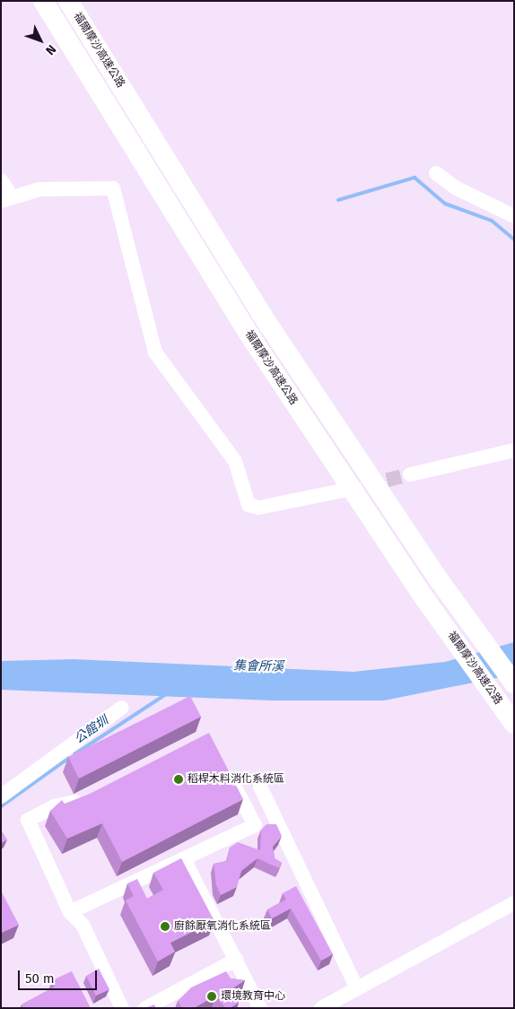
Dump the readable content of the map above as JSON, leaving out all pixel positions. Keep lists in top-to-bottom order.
{
  "streets": {
    "highway": ["福爾摩沙高速公路"]
  },
  "water": ["集會所溪", "公館圳"],
  "places": ["稻桿木料消化系統區", "廚餘厭氧消化系統區", "環境教育中心"],
  "scale_bar": "50 m",
  "north": "bottom right"
}
